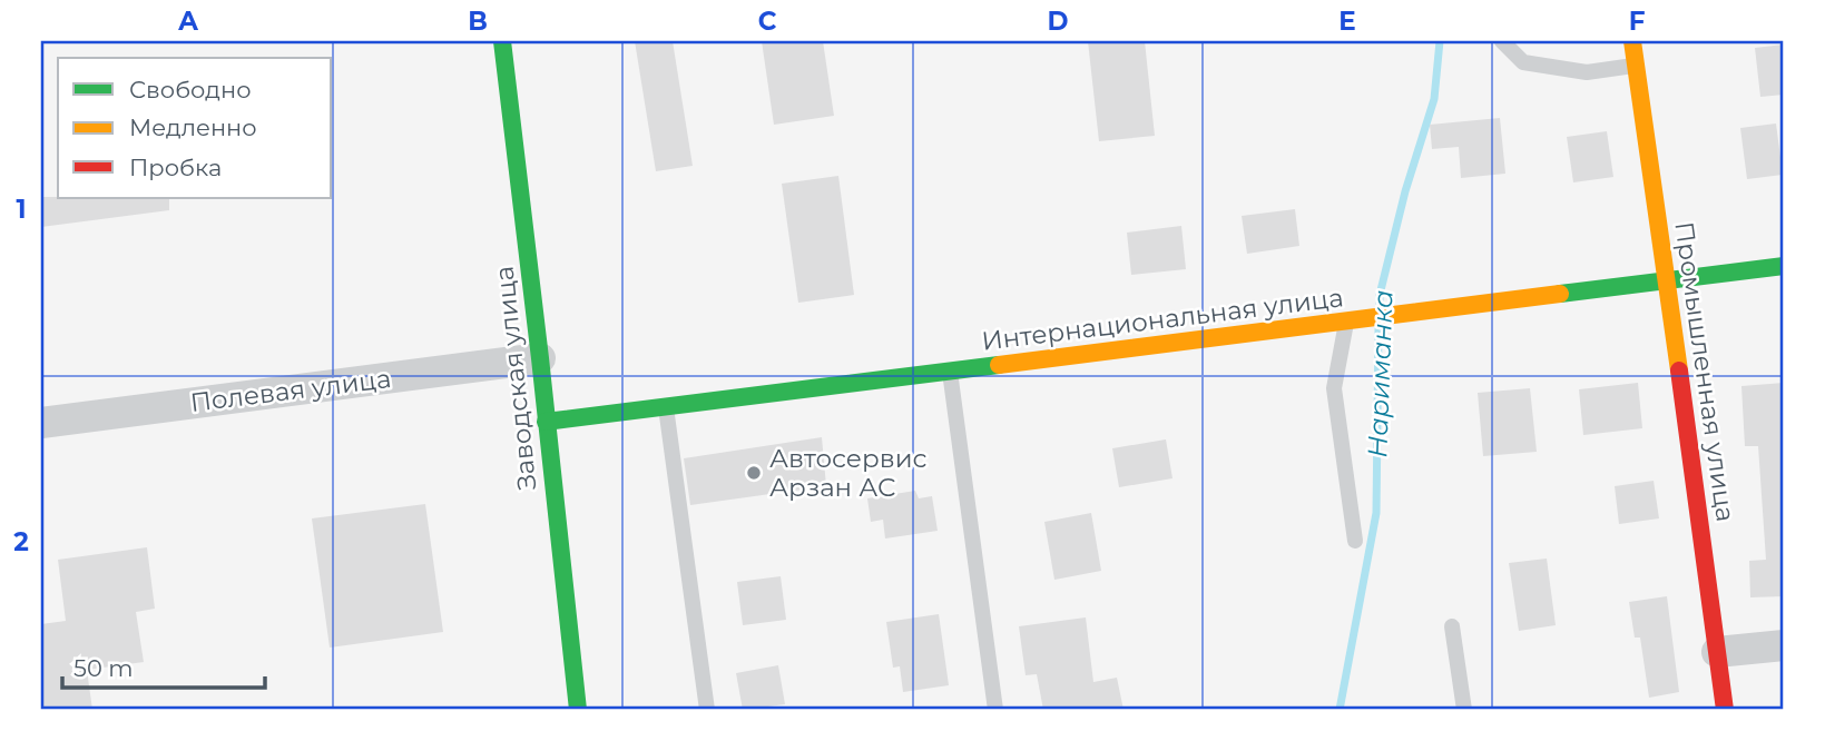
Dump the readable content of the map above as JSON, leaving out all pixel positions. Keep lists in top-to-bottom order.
{
  "streets": {
    "street": [
      "Интернациональная улица",
      "Промышленная улица",
      "Заводская улица",
      "Полевая улица"
    ]
  },
  "crossings": [
    ["Интернациональная улица", "Промышленная улица"],
    ["Интернациональная улица", "Заводская улица"],
    ["Заводская улица", "Полевая улица"]
  ],
  "water": ["Нариманка"],
  "places": ["Автосервис Арзан АС"],
  "legend": ["Свободно", "Медленно", "Пробка"],
  "scale_bar": "50 m",
  "grid": {
    "columns": [
      "A",
      "B",
      "C",
      "D",
      "E",
      "F"
    ],
    "rows": ["1", "2"]
  }
}
